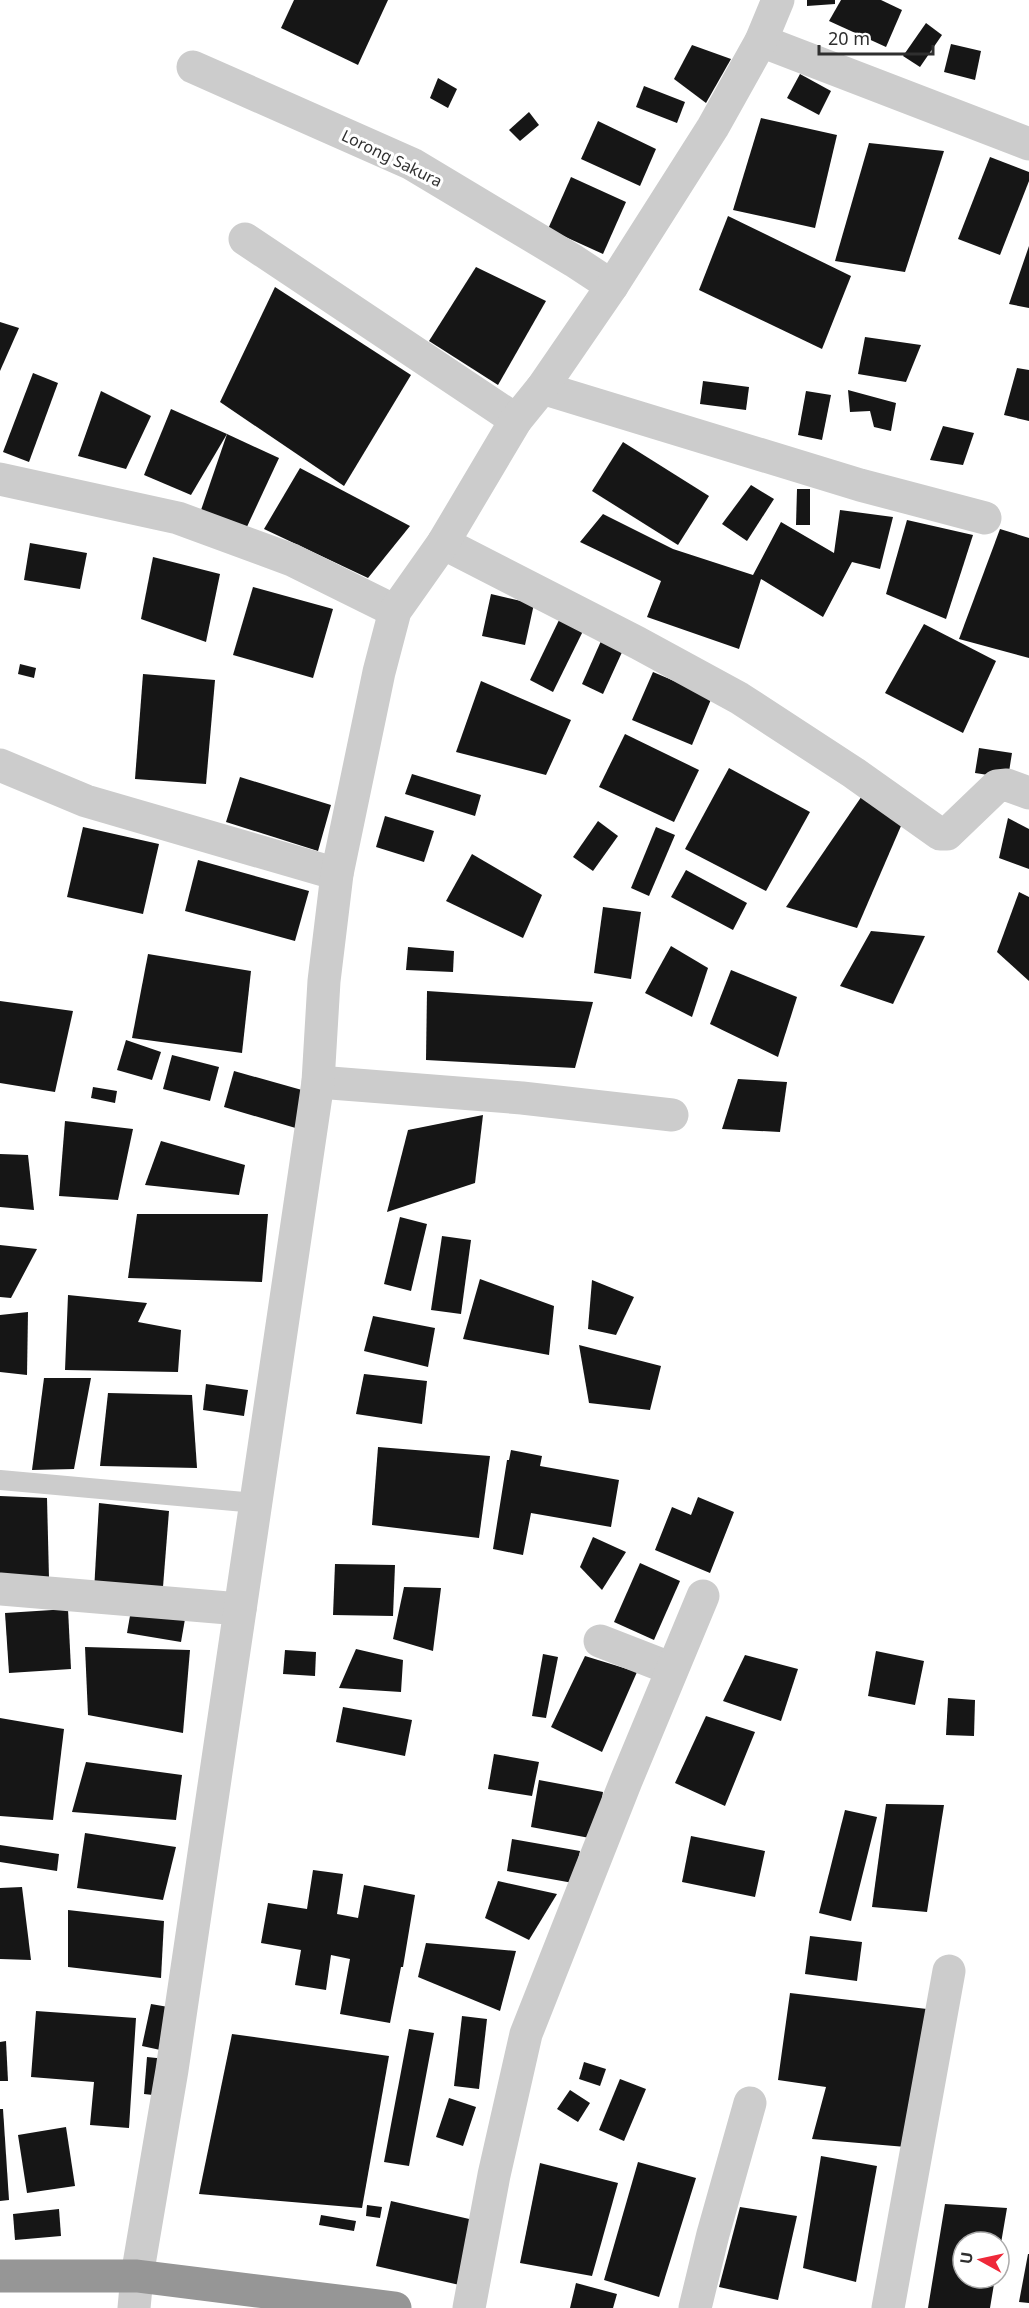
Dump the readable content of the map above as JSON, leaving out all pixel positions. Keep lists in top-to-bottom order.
{
  "streets": {
    "street": ["Lorong Sakura"]
  },
  "scale_bar": "20 m",
  "north": "left"
}
